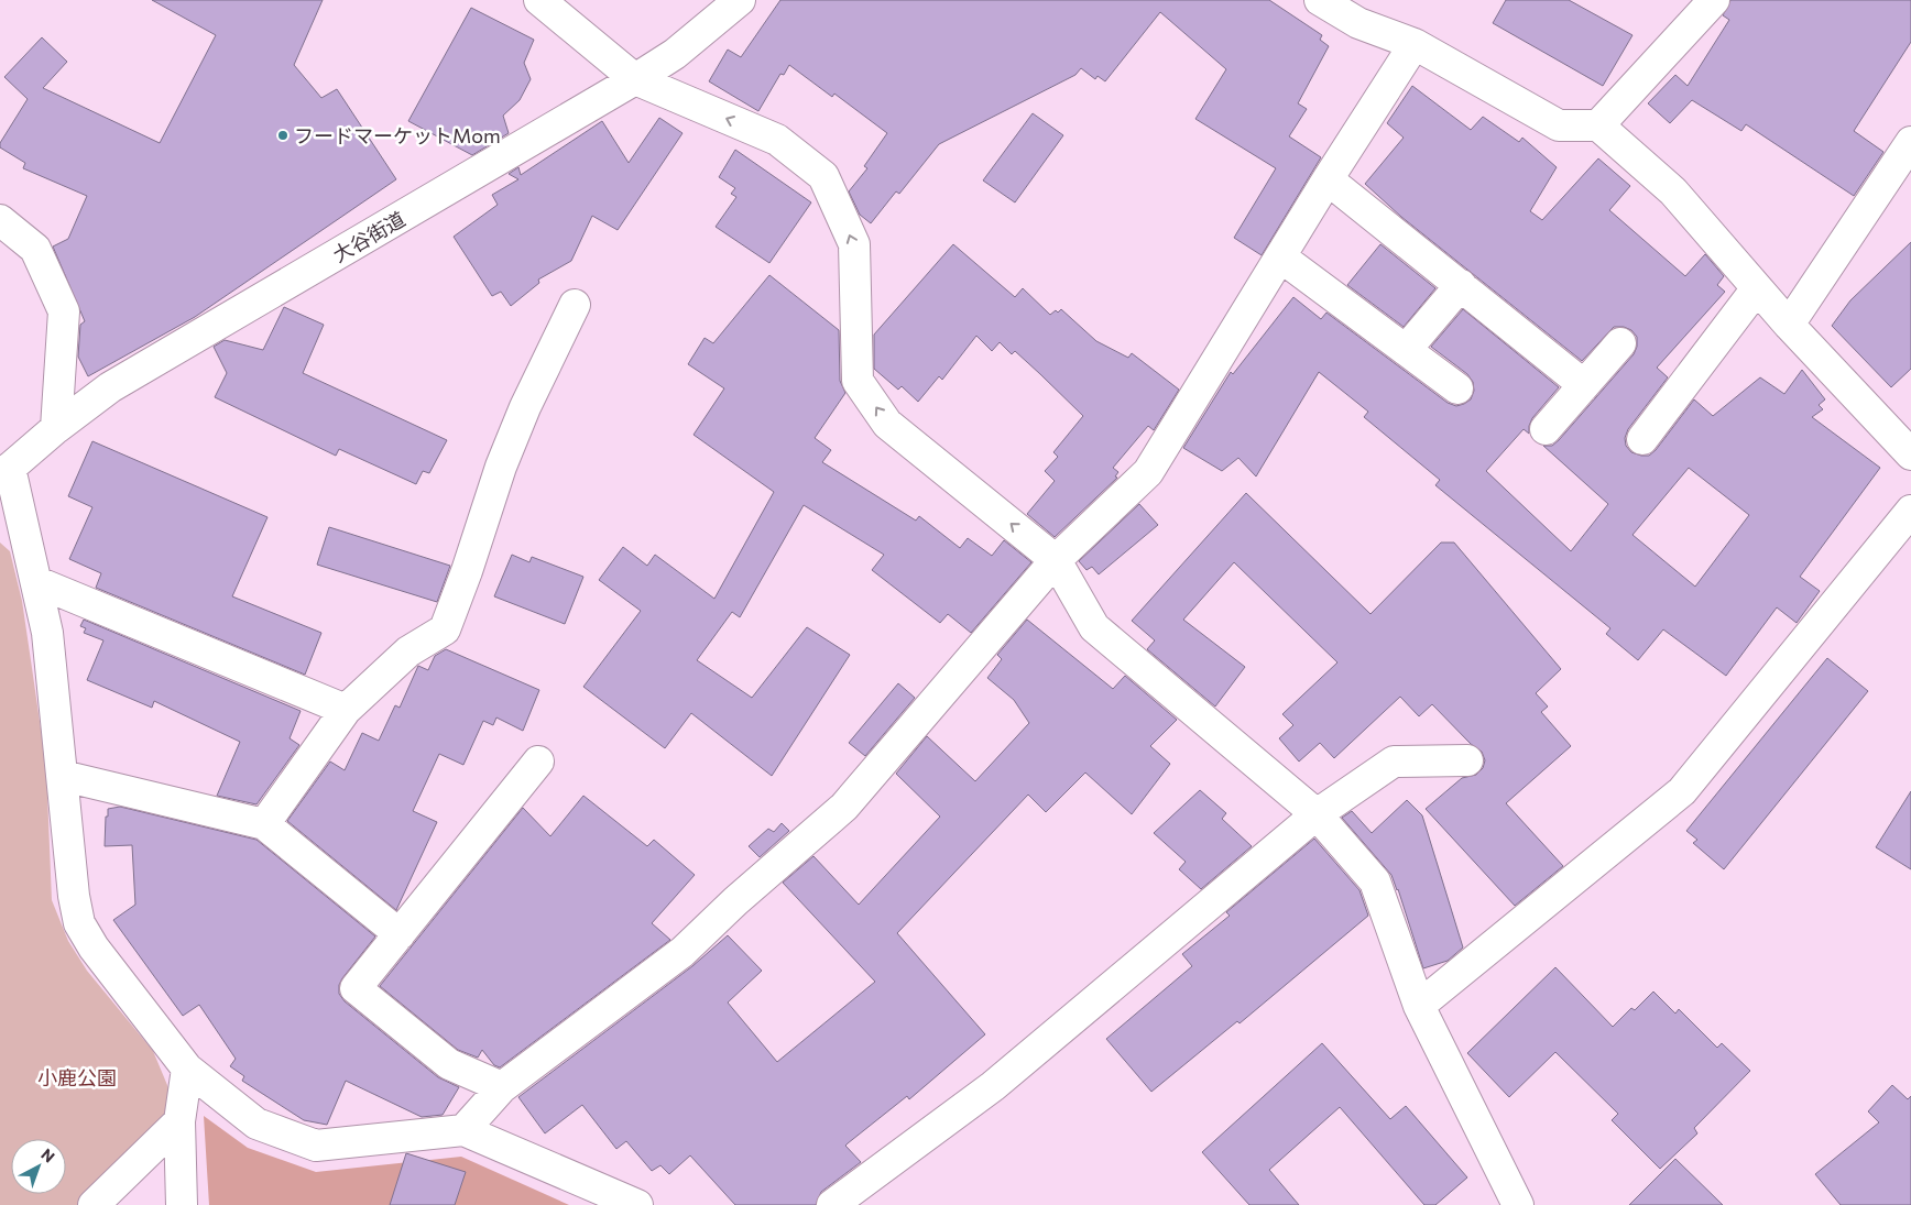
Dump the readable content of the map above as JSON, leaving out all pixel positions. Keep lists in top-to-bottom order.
{
  "streets": {
    "street": ["大谷街道"]
  },
  "parks": ["小鹿公園"],
  "places": ["フードマーケットMom"],
  "north": "top right"
}
